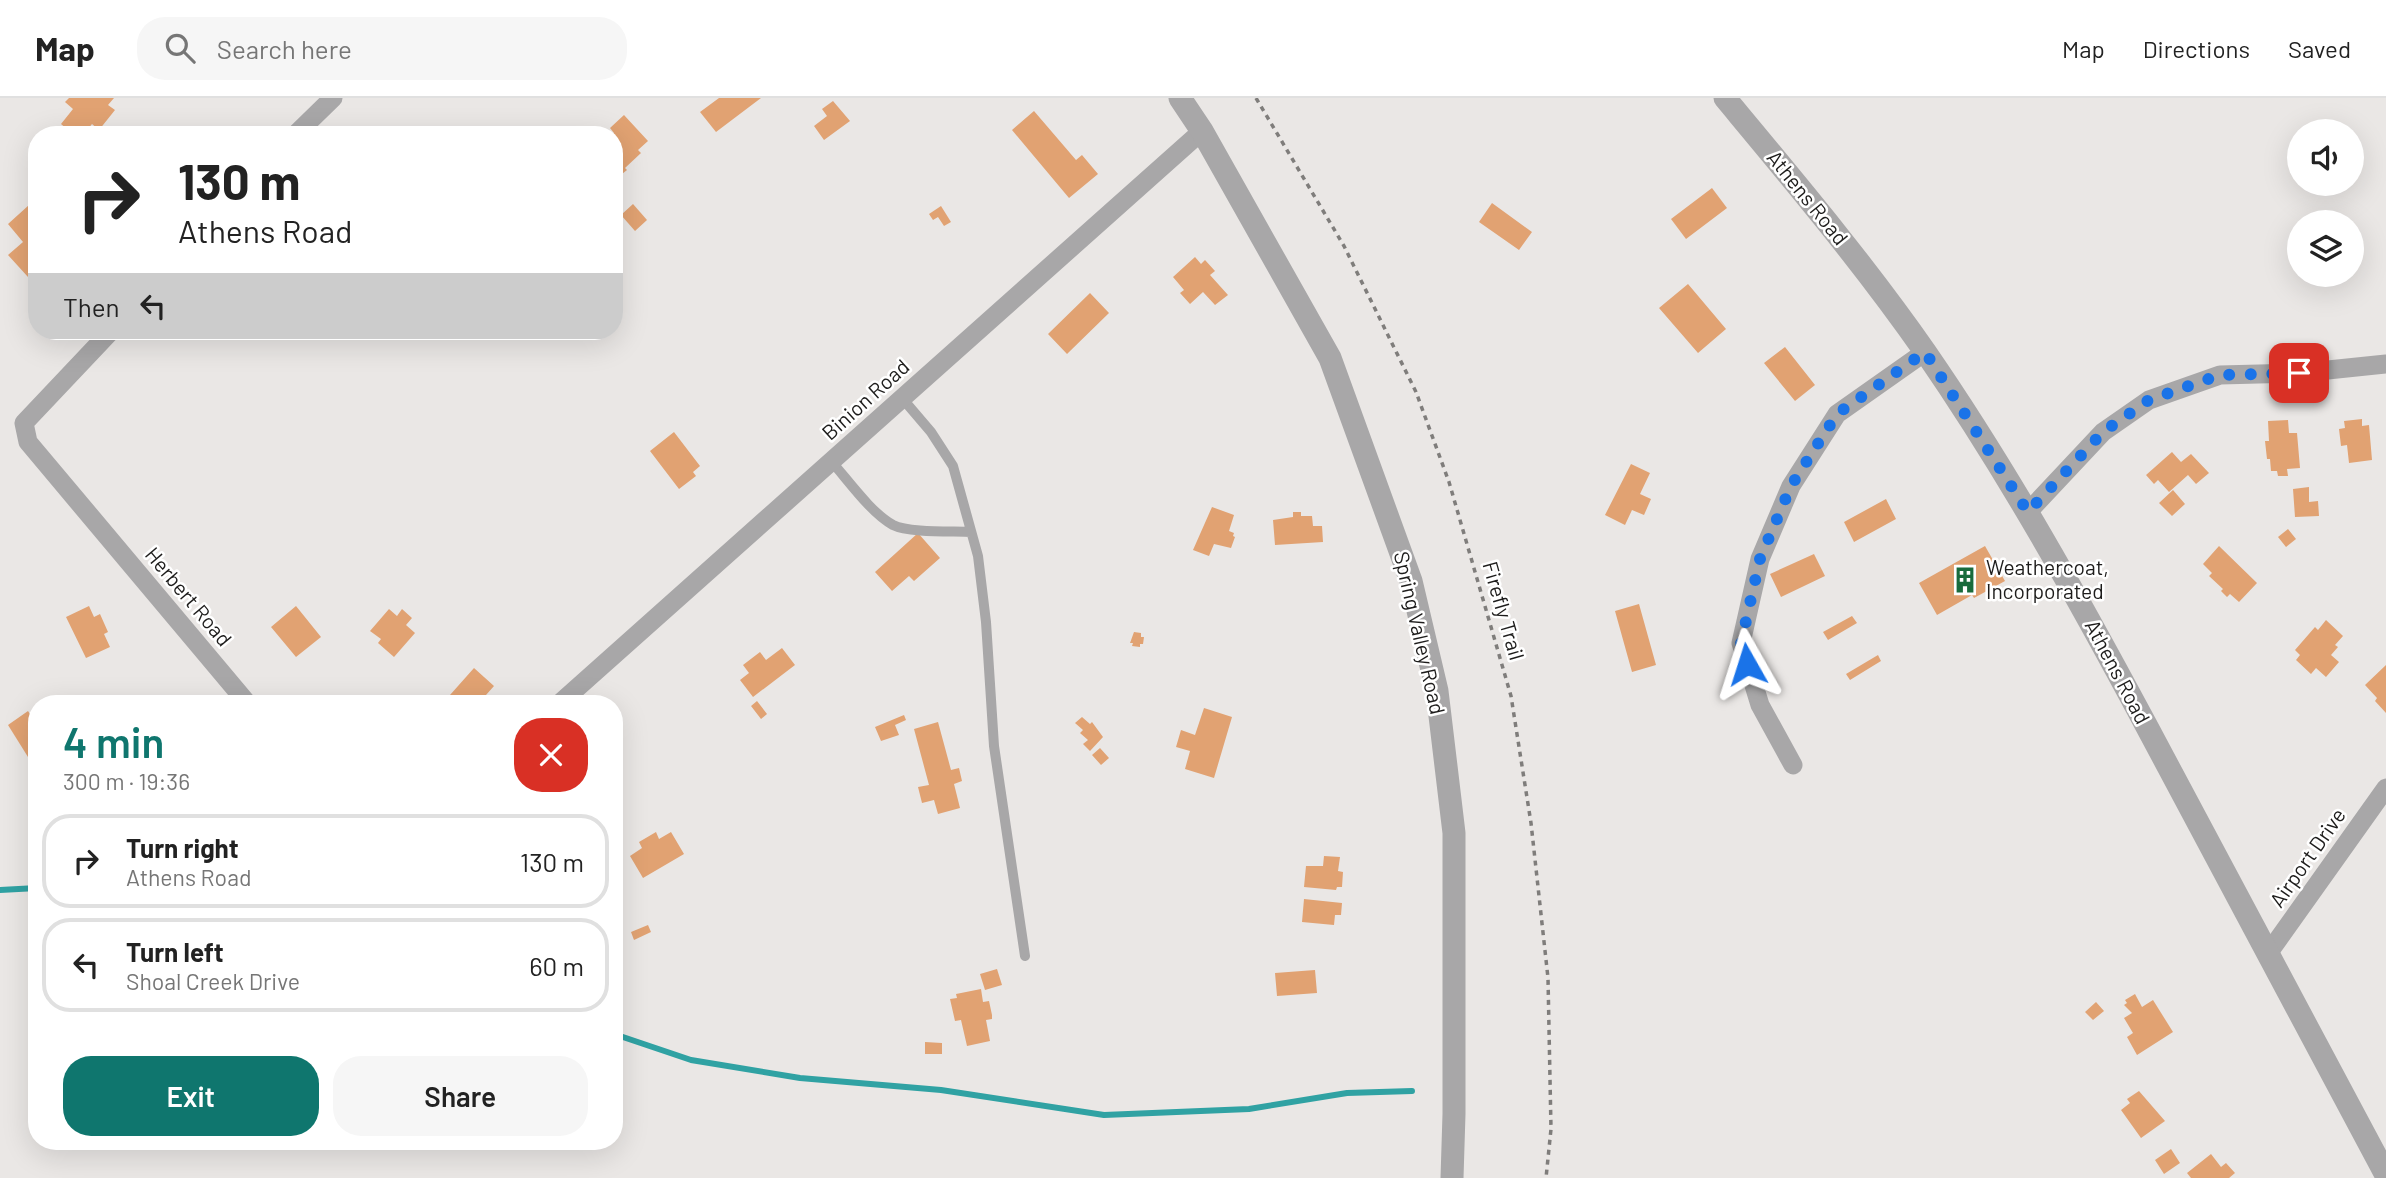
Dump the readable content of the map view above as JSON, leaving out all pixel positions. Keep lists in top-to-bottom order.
{
  "streets": {
    "street": [
      "Athens Road",
      "Binion Road",
      "Herbert Road",
      "Spring Valley Road",
      "Airport Drive"
    ],
    "path": ["Firefly Trail"]
  },
  "crossings": [
    ["Athens Road", "Airport Drive"],
    ["Binion Road", "Spring Valley Road"]
  ],
  "places": {
    "building": ["Weathercoat, Incorporated"]
  },
  "page": {
    "header": "Map",
    "search": "Search here",
    "nav": ["Map", "Directions", "Saved"],
    "turn": ["130 m", "Athens Road"],
    "then": "Then",
    "heading": ["4 min", "300 m · 19:36"],
    "list": [
      {
        "name": "Turn right",
        "note": "Athens Road",
        "value": "130 m"
      },
      {
        "name": "Turn left",
        "note": "Shoal Creek Drive",
        "value": "60 m"
      }
    ],
    "buttons": ["Exit", "Share"]
  }
}
